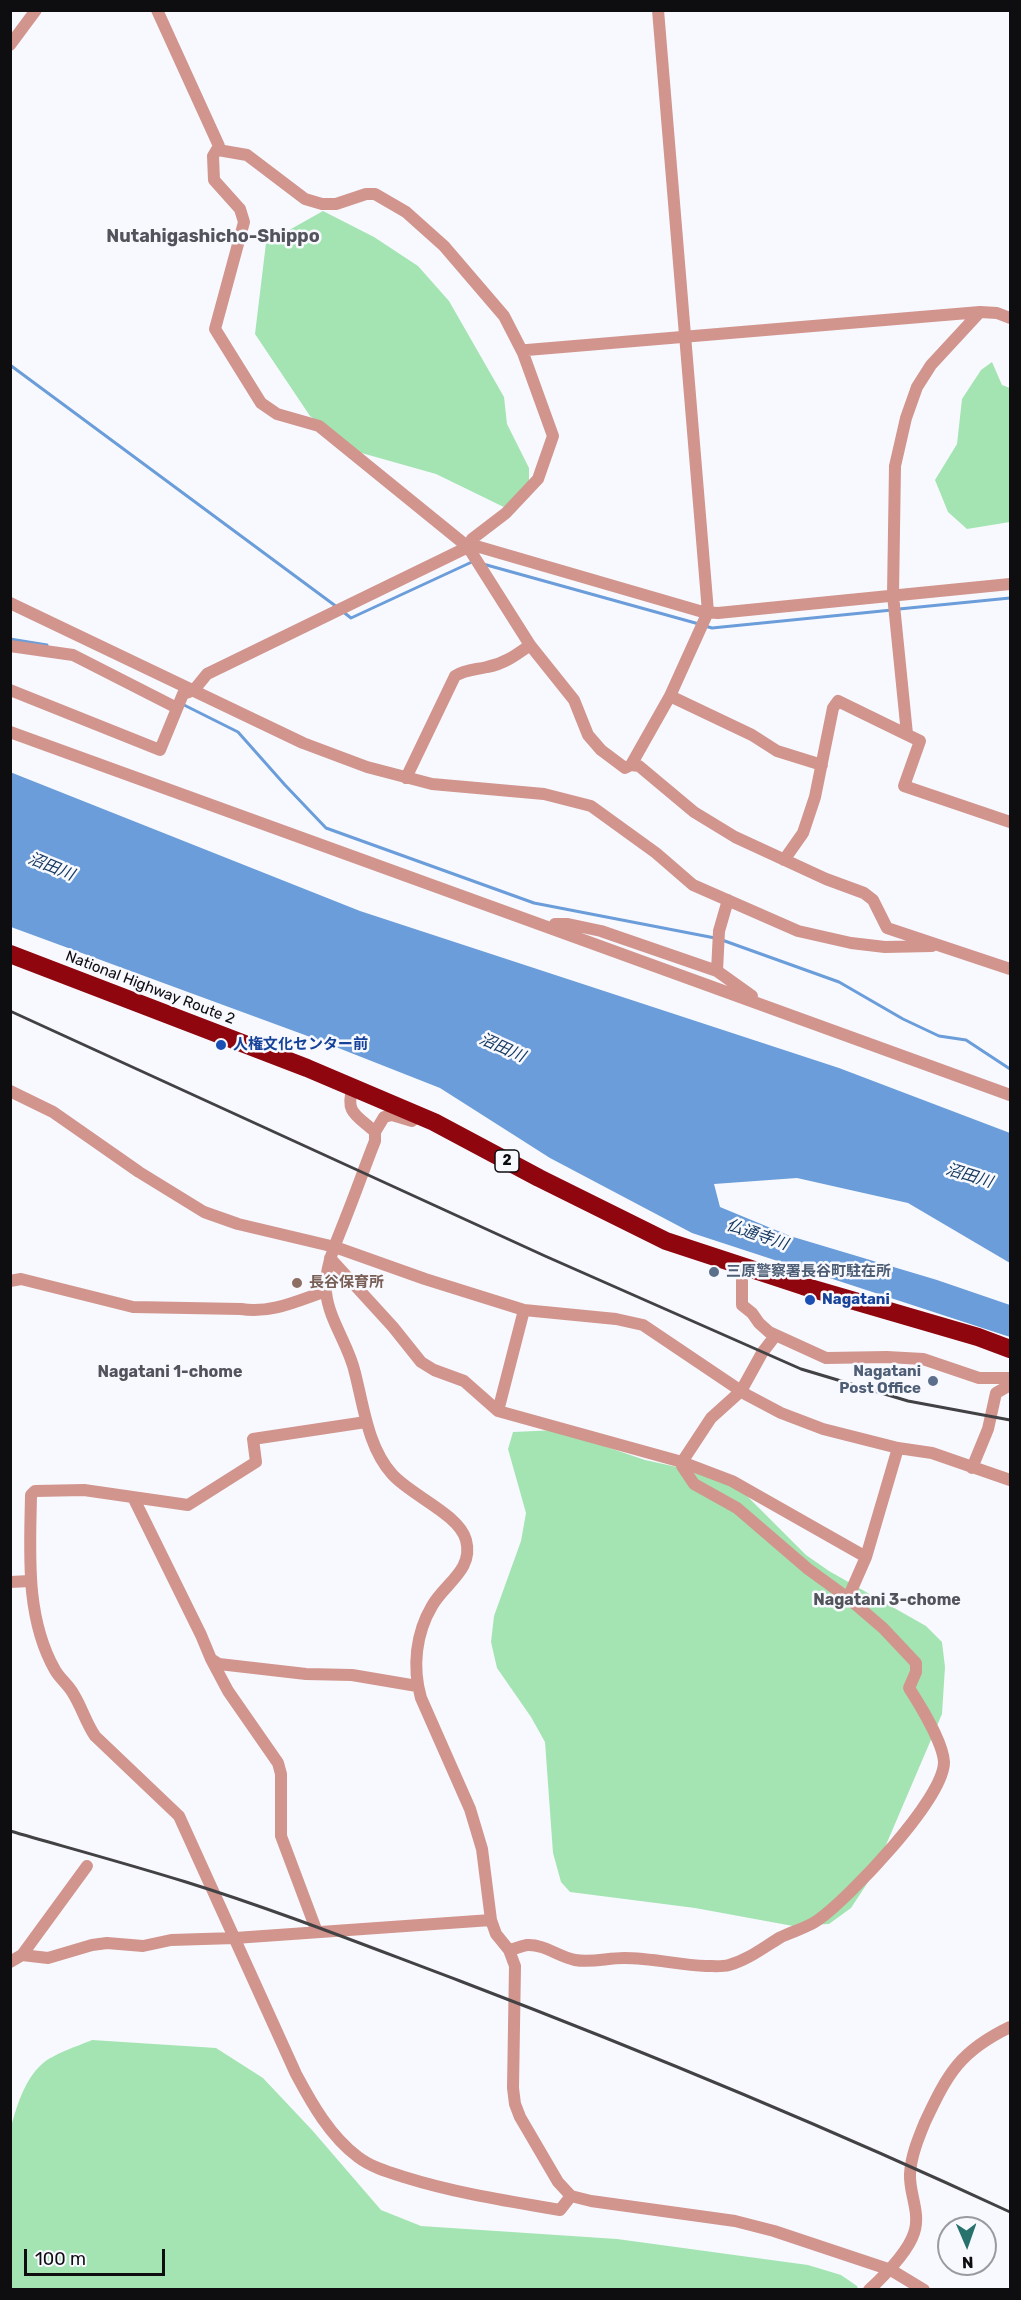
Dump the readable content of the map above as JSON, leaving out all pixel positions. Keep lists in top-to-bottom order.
{
  "streets": {
    "highway": ["National Highway Route 2", "2"]
  },
  "districts": ["Nutahigashicho-Shippo", "Nagatani 1-chome", "Nagatani 3-chome"],
  "water": ["沼田川", "仏通寺川"],
  "places": [
    "人権文化センター前",
    "三原警察署長谷町駐在所",
    "長谷保育所",
    "Nagatani",
    "Nagatani Post Office"
  ],
  "scale_bar": "100 m",
  "north": "bottom"
}
